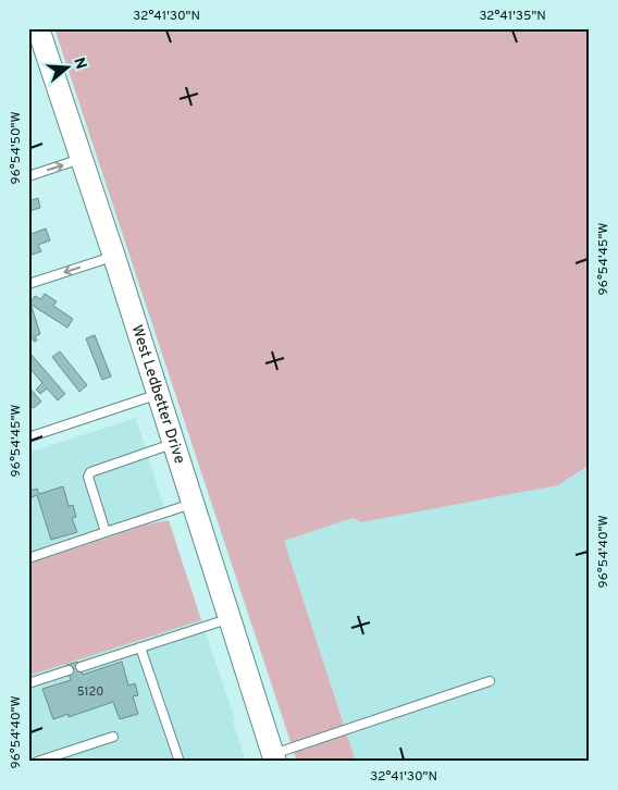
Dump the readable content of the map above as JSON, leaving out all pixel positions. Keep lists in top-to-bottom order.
{
  "streets": {
    "street": ["West Ledbetter Drive"]
  },
  "house_numbers": ["5120"],
  "north": "right",
  "coordinates": [
    "32°41'30\"N",
    "32°41'35\"N",
    "96°54'50\"W",
    "96°54'45\"W",
    "96°54'40\"W"
  ]
}
